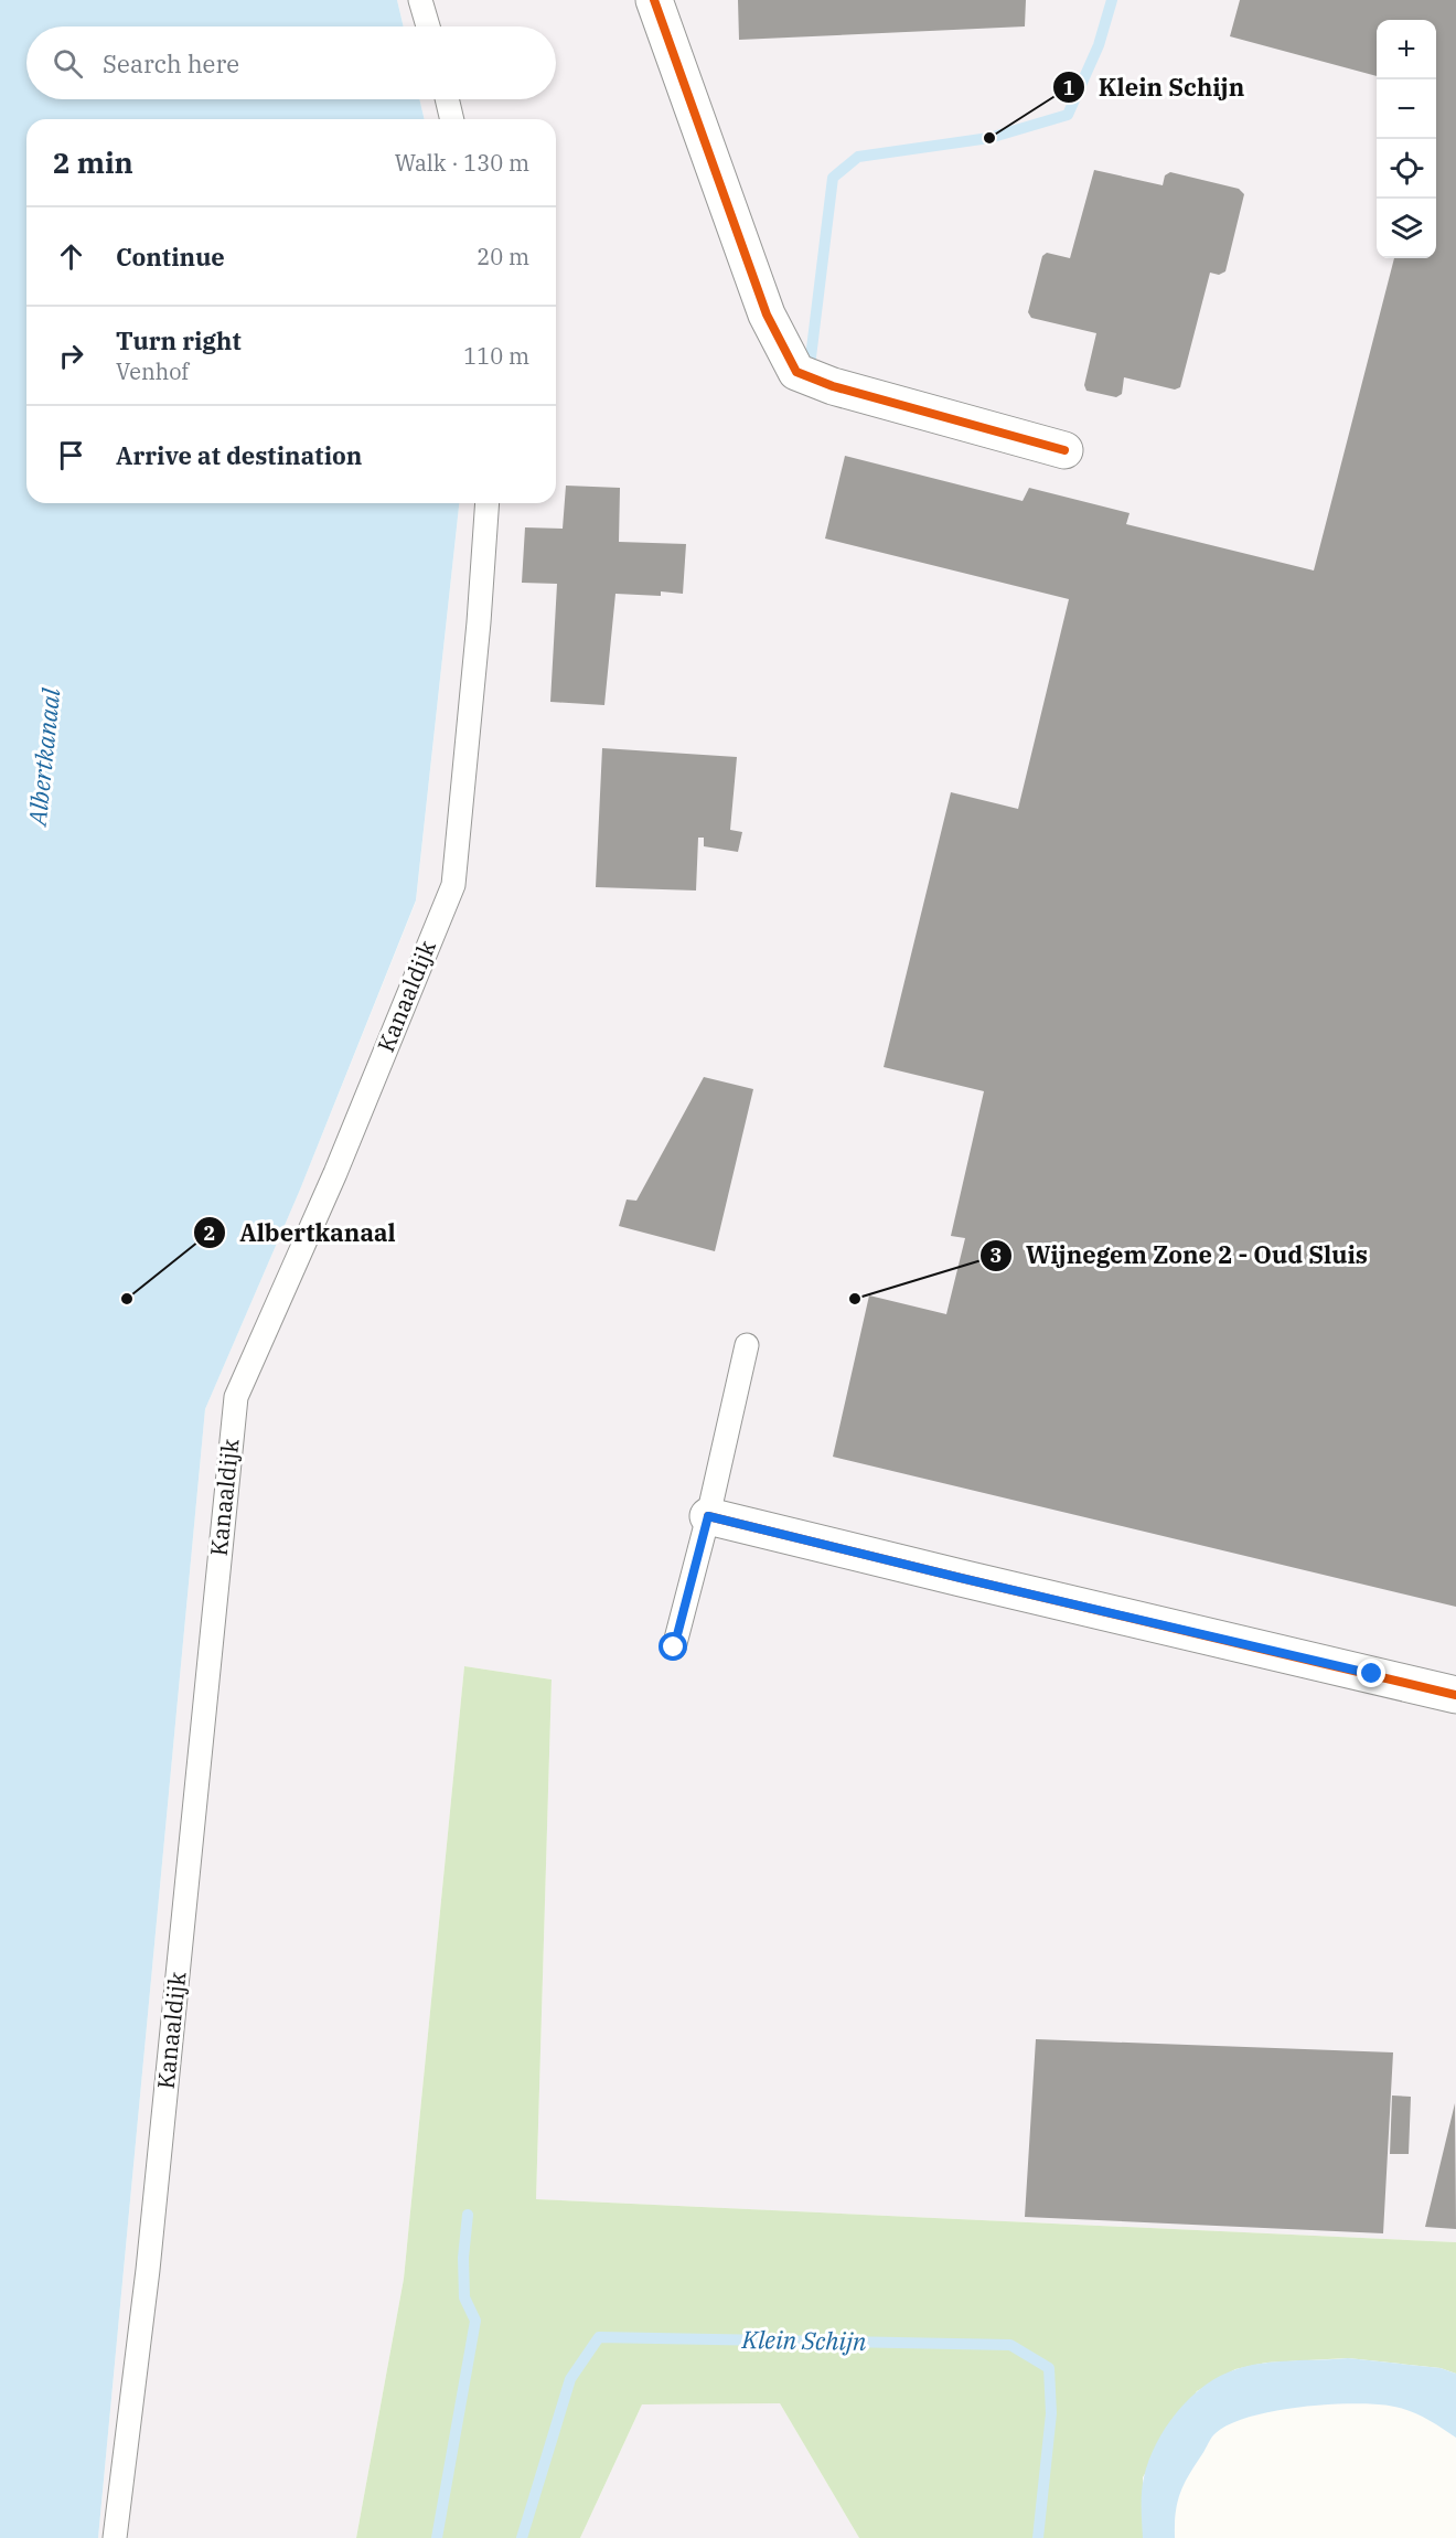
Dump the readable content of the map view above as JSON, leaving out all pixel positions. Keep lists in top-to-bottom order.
{
  "streets": {
    "lane": ["Kanaaldijk"]
  },
  "water": ["Albertkanaal", "Klein Schijn"],
  "places": ["Klein Schijn", "Albertkanaal", "Wijnegem Zone 2 - Oud Sluis"],
  "page": {
    "map_buttons": ["+", "−"],
    "search": "Search here",
    "heading": ["2 min", "Walk · 130 m"],
    "list": [
      ["Continue", "20 m"],
      ["Turn right", "Venhof", "110 m"],
      "Arrive at destination"
    ]
  }
}
